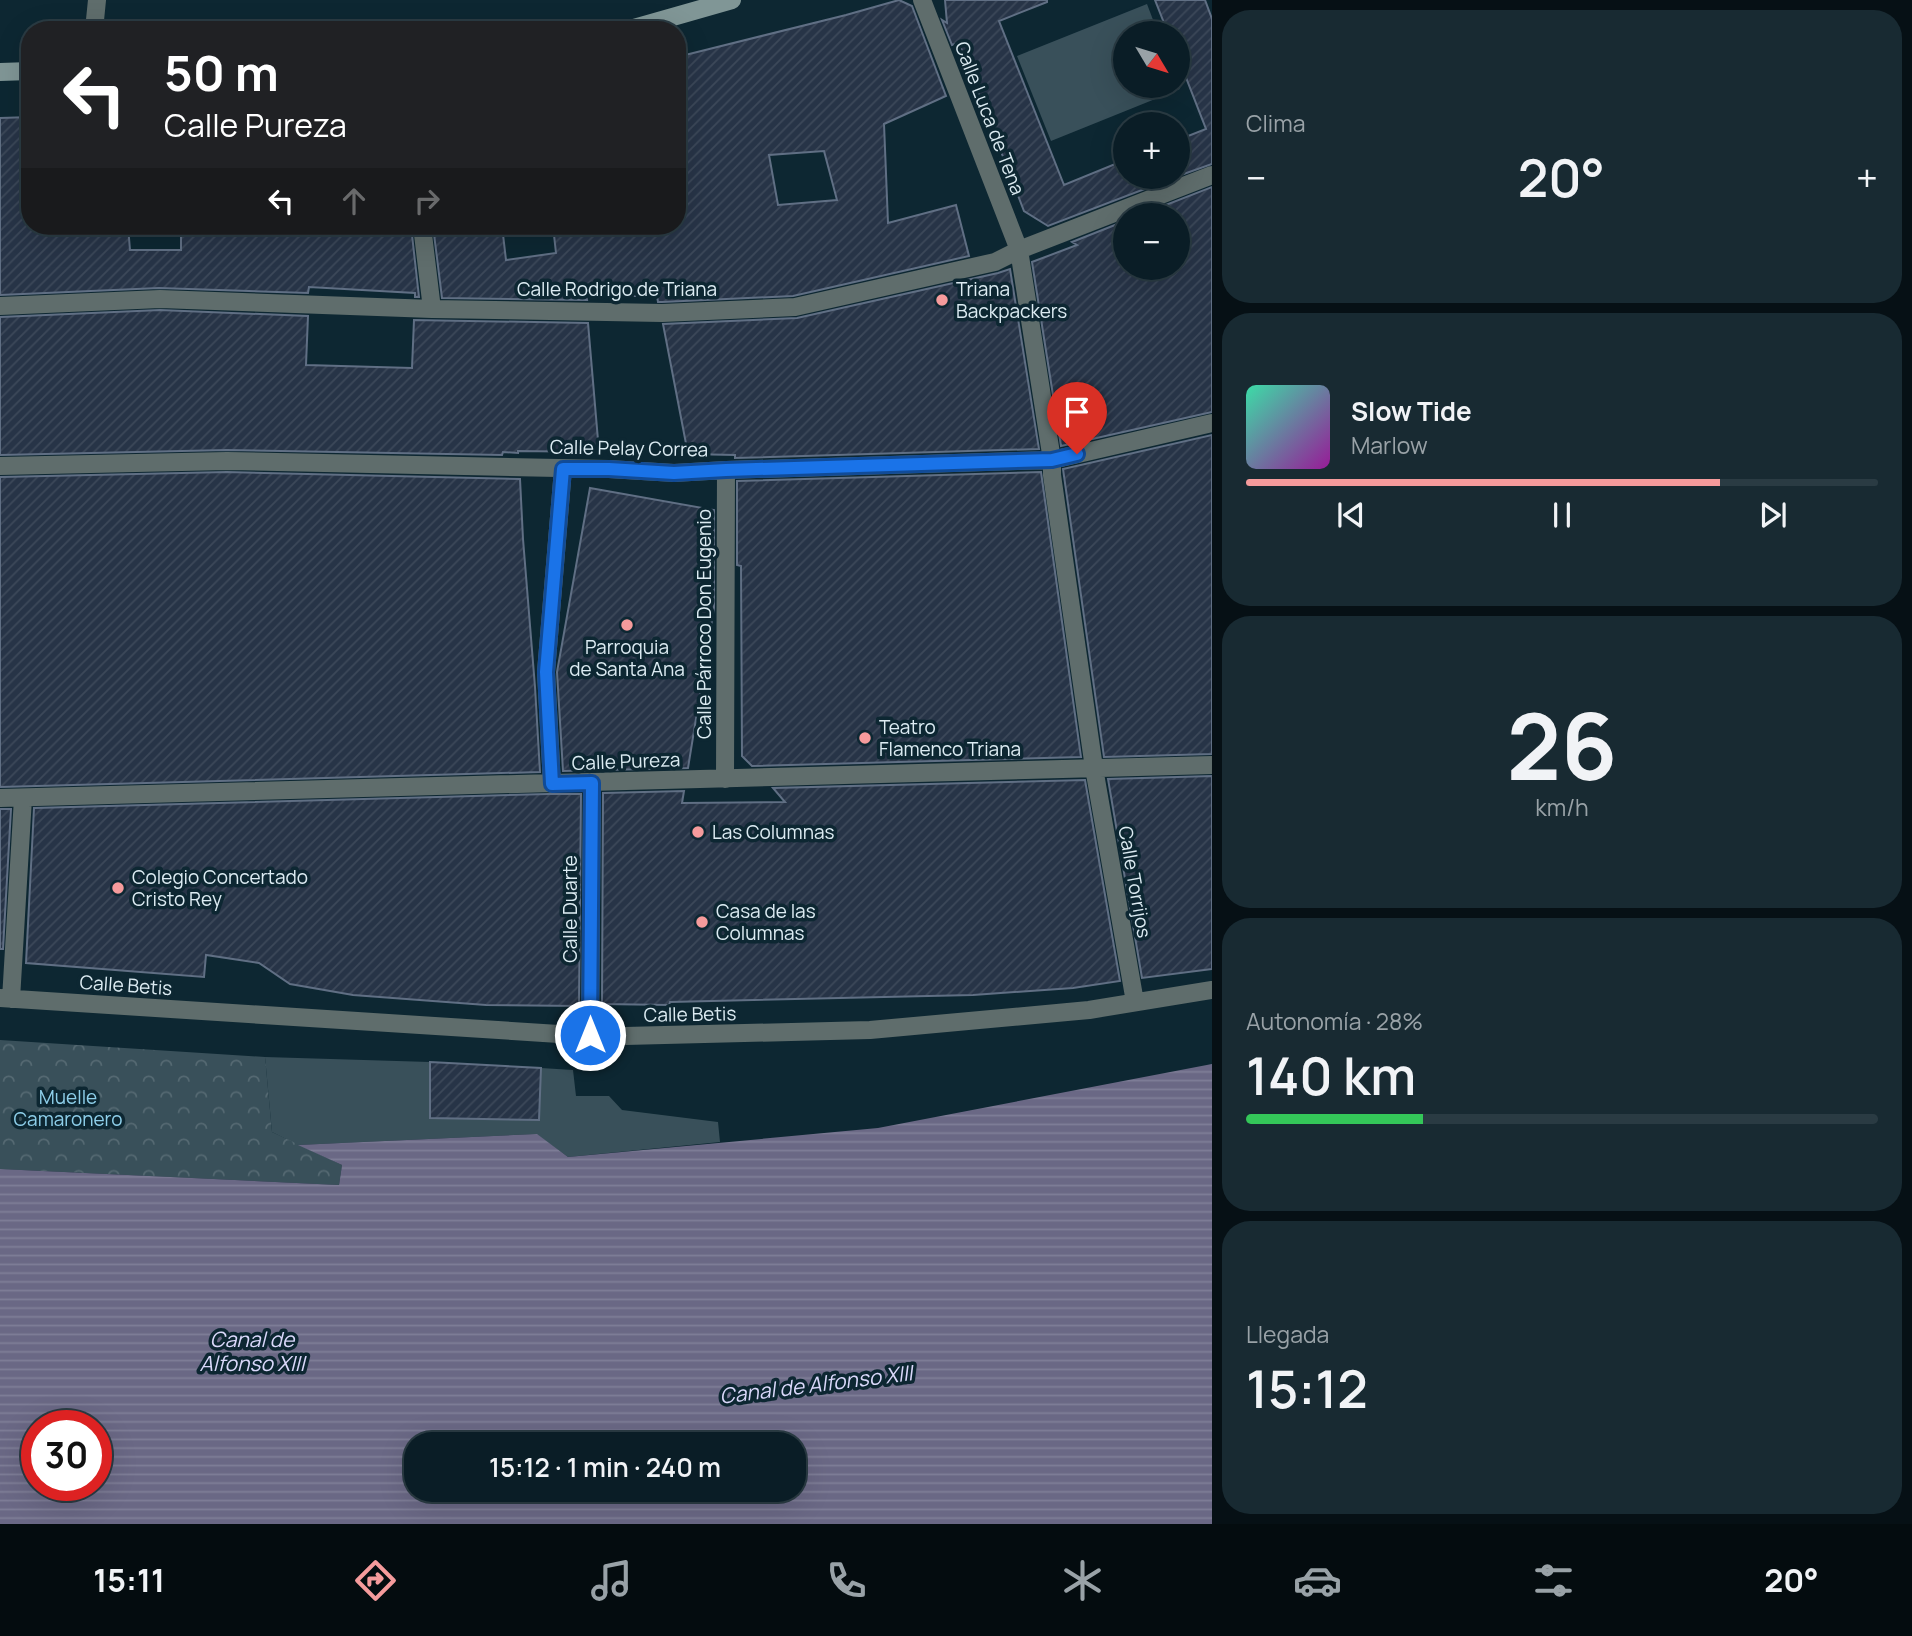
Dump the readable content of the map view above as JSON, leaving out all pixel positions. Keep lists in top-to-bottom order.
{
  "streets": {
    "street": [
      "Calle Luca de Tena",
      "Calle Rodrigo de Triana",
      "Calle Pelay Correa",
      "Calle Párroco Don Eugenio",
      "Calle Pureza",
      "Calle Torrijos",
      "Calle Duarte",
      "Calle Betis"
    ]
  },
  "crossings": [
    ["Calle Luca de Tena", "Calle Rodrigo de Triana"],
    ["Calle Luca de Tena", "Calle Pelay Correa"],
    ["Calle Luca de Tena", "Calle Torrijos"],
    ["Calle Pelay Correa", "Calle Párroco Don Eugenio"],
    ["Calle Pelay Correa", "Calle Torrijos"],
    ["Calle Párroco Don Eugenio", "Calle Pureza"],
    ["Calle Pureza", "Calle Torrijos"],
    ["Calle Pureza", "Calle Duarte"],
    ["Calle Torrijos", "Calle Betis"],
    ["Calle Duarte", "Calle Betis"]
  ],
  "water": ["Canal de Alfonso XIII"],
  "parks": ["Muelle Camaronero"],
  "places": [
    "Triana Backpackers",
    "Parroquia de Santa Ana",
    "Teatro Flamenco Triana",
    "Las Columnas",
    "Colegio Concertado Cristo Rey",
    "Casa de las Columnas"
  ],
  "north": "bottom right",
  "page": {
    "tile": [
      "Clima",
      ["26", "km/h"],
      ["Autonomía · 28%", "140 km"],
      ["Llegada", "15:12"]
    ],
    "map_buttons": ["+", "−"],
    "turn": ["50 m", "Calle Pureza"],
    "heat": ["−", "20°", "+"],
    "song": ["Slow Tide", "Marlow"],
    "limit": "30",
    "trip": "15:12 · 1 min · 240 m",
    "tabs": ["15:11", "20°"]
  }
}
